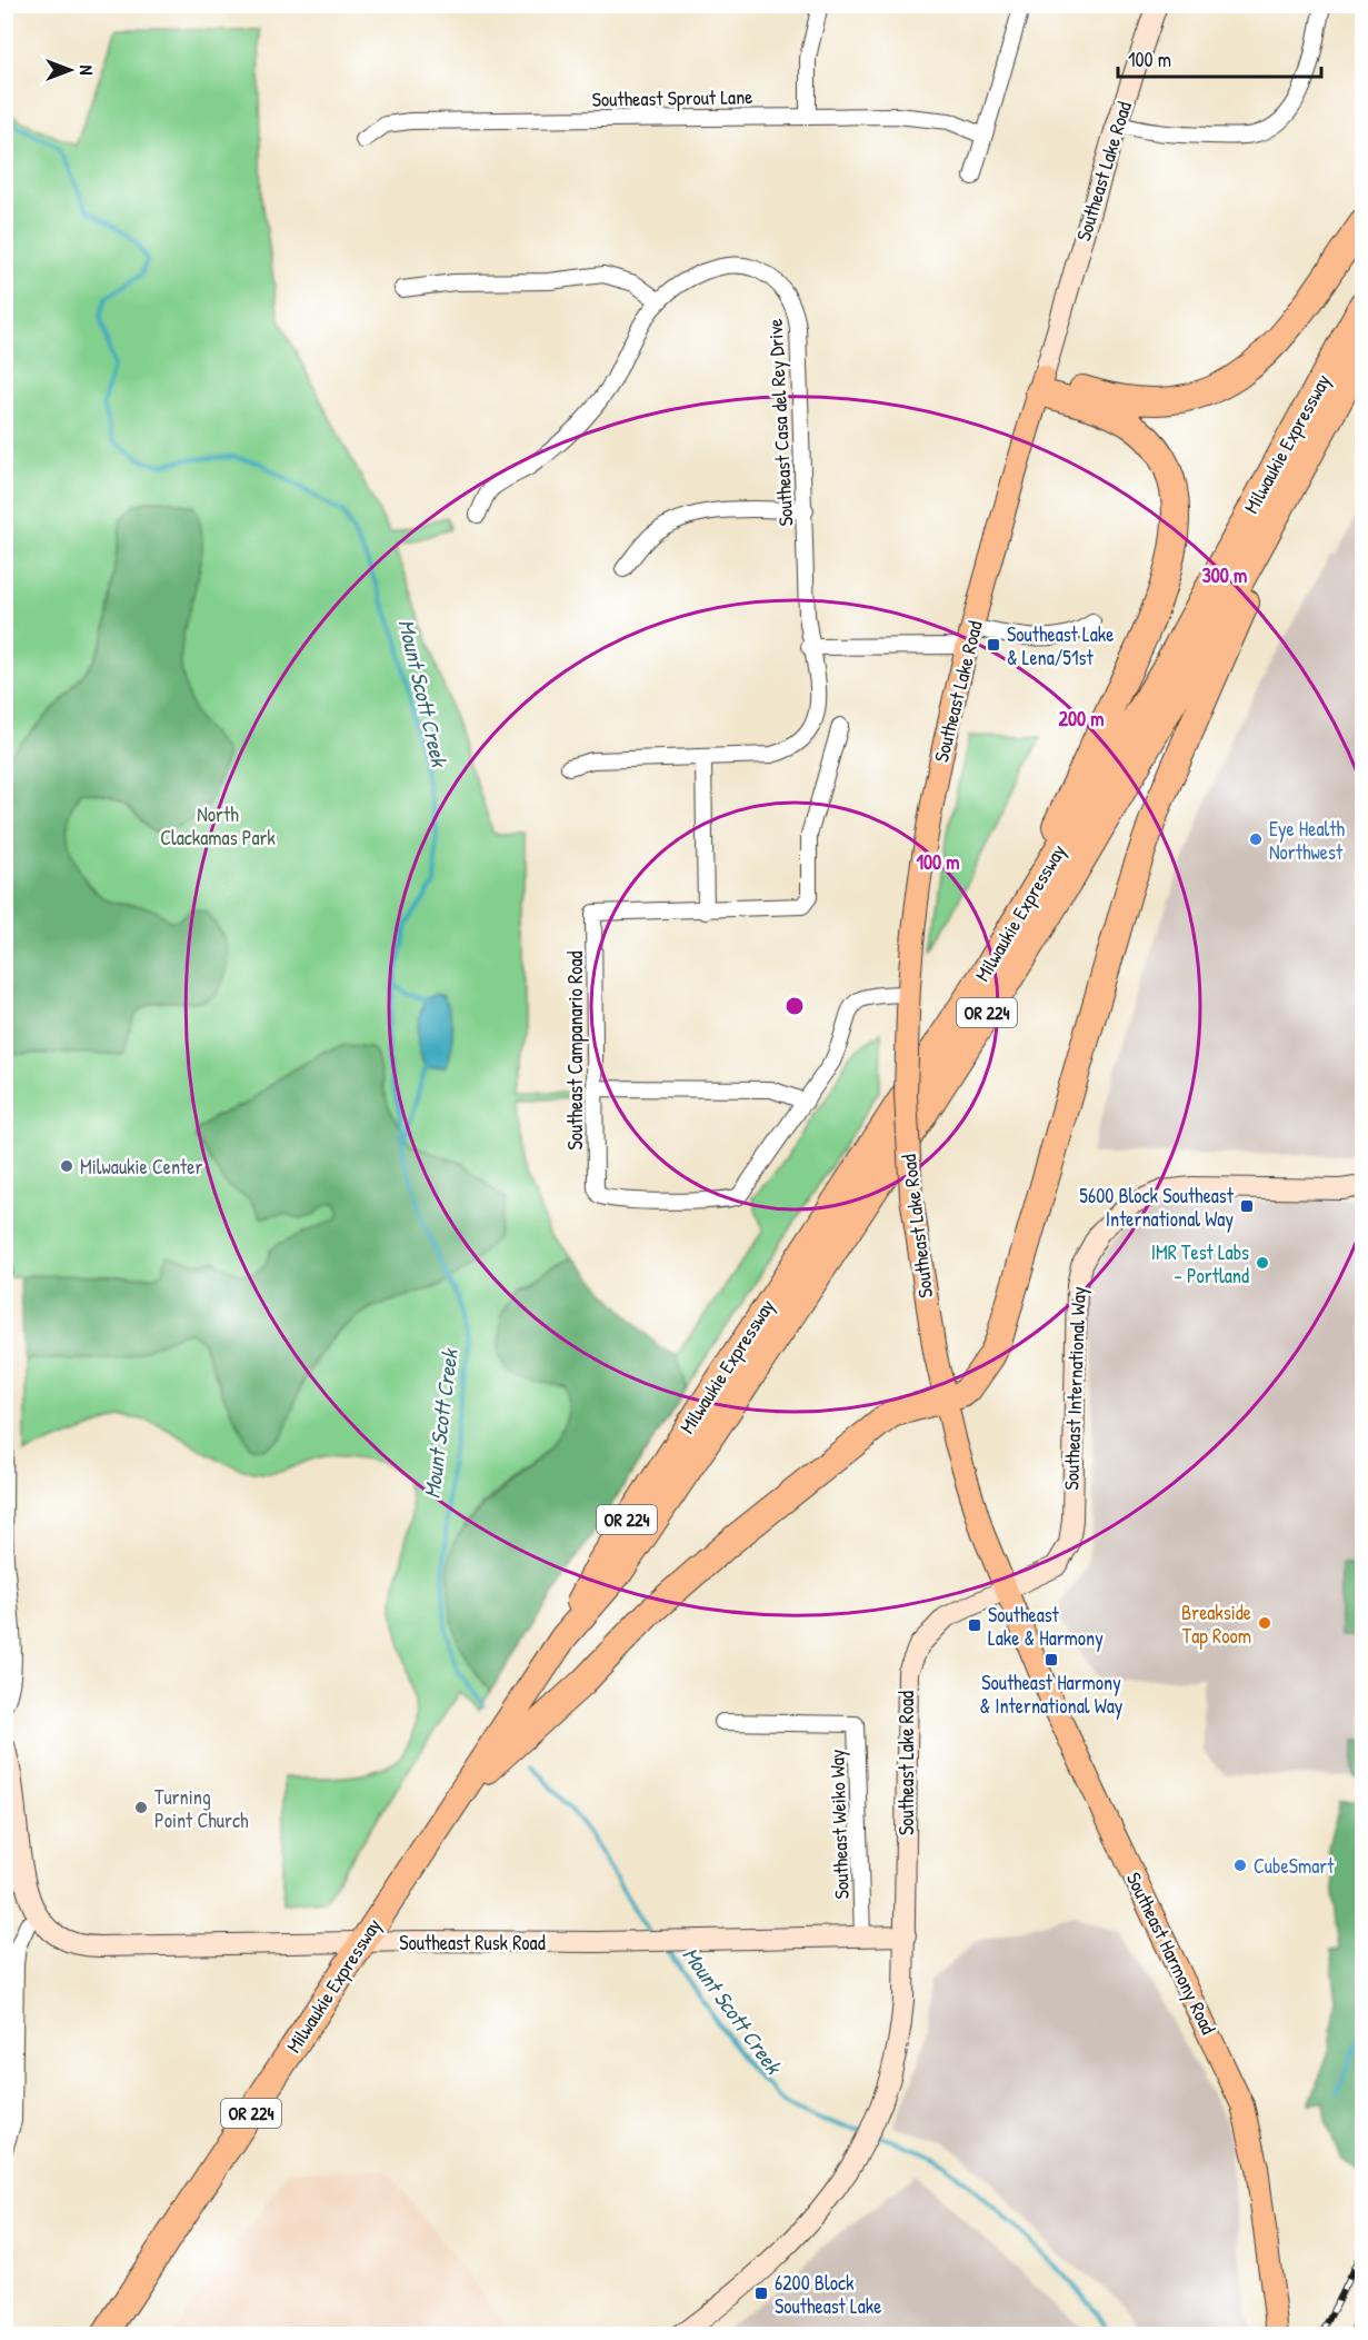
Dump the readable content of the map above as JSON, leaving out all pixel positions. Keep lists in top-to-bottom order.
{
  "streets": {
    "highway": ["Milwaukie Expressway", "OR 224"],
    "main road": ["Southeast Lake Road", "Southeast Harmony Road"],
    "street": [
      "Southeast Sprout Lane",
      "Southeast Casa del Rey Drive",
      "Southeast Campanario Road",
      "Southeast International Way",
      "Southeast Weiko Way",
      "Southeast Rusk Road"
    ]
  },
  "crossings": [
    ["Southeast Lake Road", "Southeast International Way"],
    ["Southeast Lake Road", "Southeast Rusk Road"],
    ["Southeast Lake Road", "Southeast Harmony Road"],
    ["Milwaukie Expressway", "Southeast Rusk Road"],
    ["Southeast International Way", "Southeast Harmony Road"],
    ["Southeast Weiko Way", "Southeast Rusk Road"]
  ],
  "water": ["Mount Scott Creek"],
  "parks": ["North Clackamas Park"],
  "places": {
    "transit": [
      "Southeast Lake & Lena/51st",
      "5600 Block Southeast International Way",
      "Southeast Lake & Harmony",
      "Southeast Harmony & International Way",
      "6200 Block Southeast Lake"
    ],
    "other": [
      "Eye Health Northwest",
      "Milwaukie Center",
      "IMR Test Labs - Portland",
      "Breakside Tap Room",
      "Turning Point Church",
      "CubeSmart"
    ]
  },
  "scale_bar": "100 m",
  "north": "right",
  "rings": ["300 m", "200 m", "100 m"]
}
